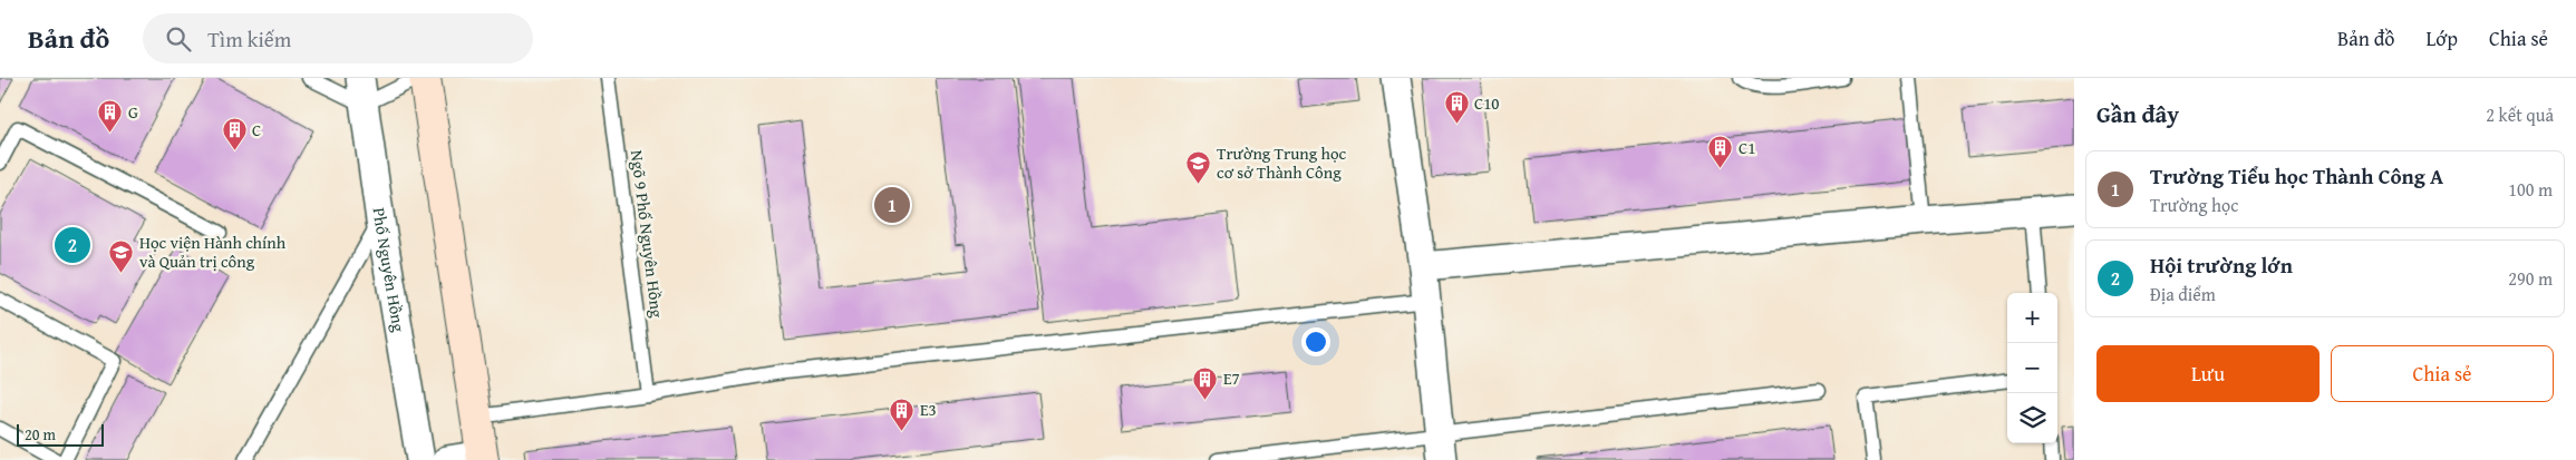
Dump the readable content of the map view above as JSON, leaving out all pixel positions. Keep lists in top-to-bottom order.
{
  "streets": {
    "street": ["Phố Nguyên Hồng"],
    "lane": ["Ngõ 9 Phố Nguyên Hồng"]
  },
  "places": {
    "building": [
      "C10",
      "G",
      "C",
      "C1",
      "E7",
      "E3"
    ],
    "school or university": ["Trường Trung học cơ sở Thành Công", "Học viện Hành chính và Quản trị công"]
  },
  "scale_bar": "20 m",
  "page": {
    "header": "Bản đồ",
    "search": "Tìm kiếm",
    "nav": ["Bản đồ", "Lớp", "Chia sẻ"],
    "heading": ["Gần đây", "2 kết quả"],
    "list": [
      {
        "mark": "1",
        "name": "Trường Tiểu học Thành Công A",
        "note": "Trường học",
        "value": "100 m"
      },
      {
        "mark": "2",
        "name": "Hội trường lớn",
        "note": "Địa điểm",
        "value": "290 m"
      }
    ],
    "pins": ["1", "2"],
    "map_buttons": ["+", "−"],
    "buttons": ["Lưu", "Chia sẻ"],
    "scale": "20 m"
  }
}
